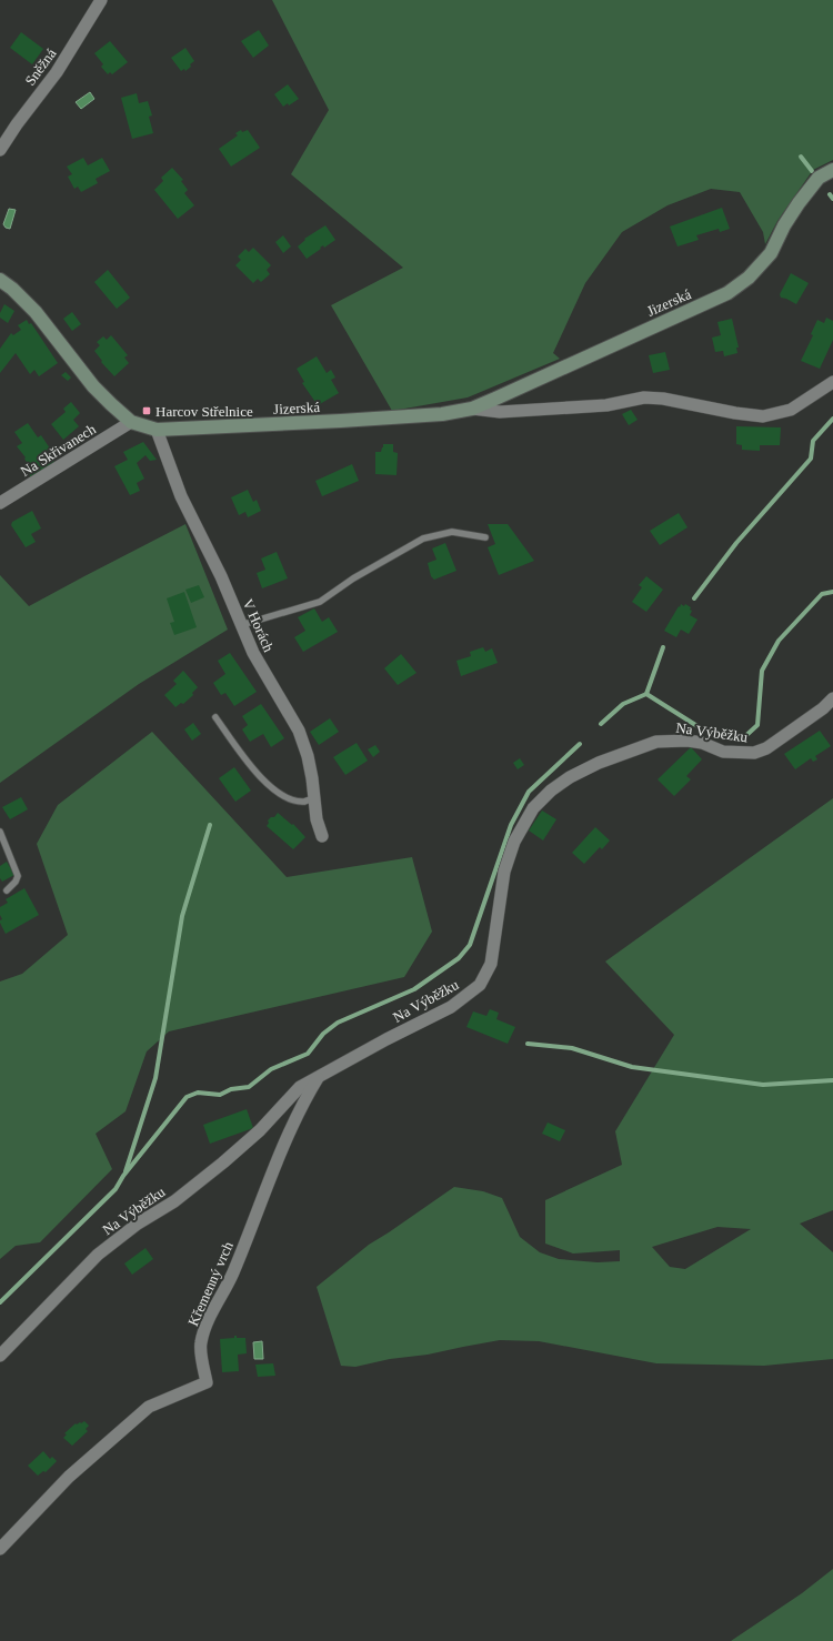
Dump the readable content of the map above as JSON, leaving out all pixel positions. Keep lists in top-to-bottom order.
{
  "streets": {
    "street": [
      "Sněžná",
      "Jizerská",
      "Na Skřivanech",
      "V Horách",
      "Na Výběžku",
      "Křemenný vrch"
    ]
  },
  "crossings": [
    ["Jizerská", "Na Skřivanech"],
    ["Jizerská", "V Horách"],
    ["Na Výběžku", "Křemenný vrch"]
  ],
  "places": {
    "transit": ["Harcov Střelnice"]
  }
}
